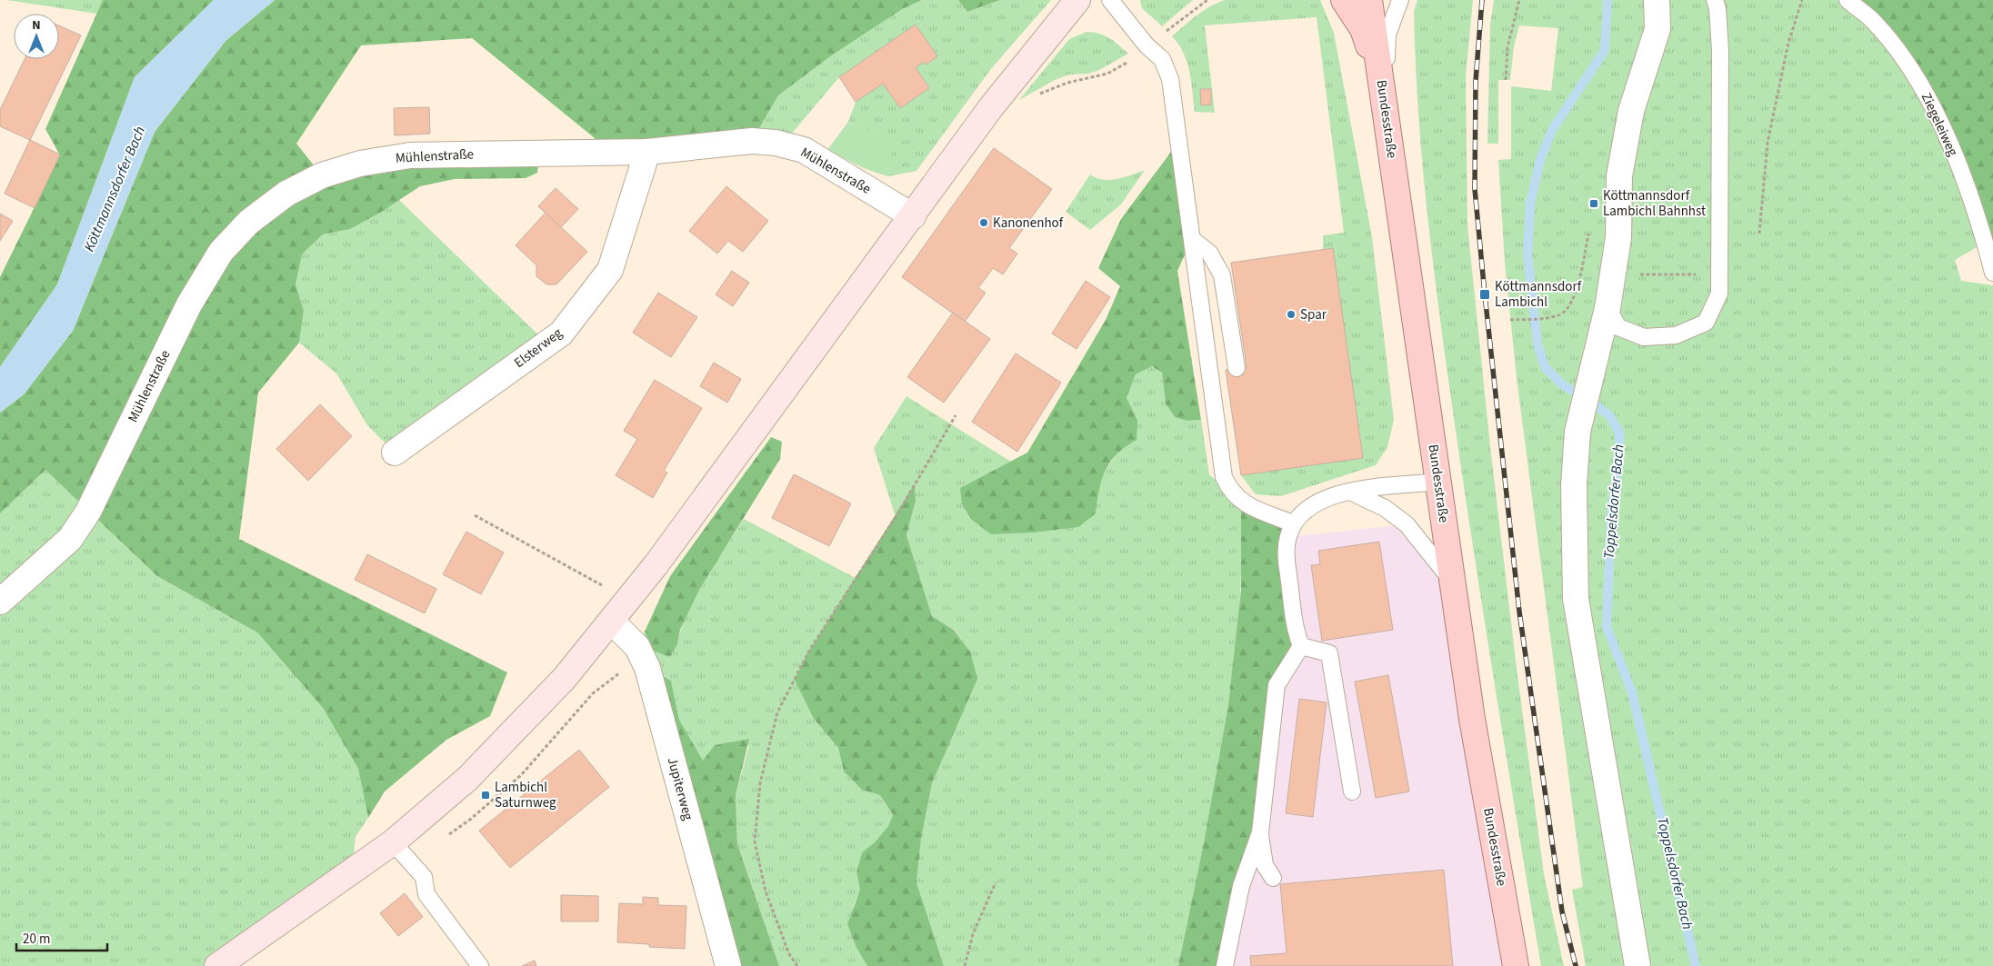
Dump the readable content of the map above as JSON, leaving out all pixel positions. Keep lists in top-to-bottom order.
{
  "streets": {
    "main road": ["Bundesstraße"],
    "street": ["Mühlenstraße", "Elsterweg", "Jupiterweg"],
    "lane": ["Ziegeleiweg"]
  },
  "crossings": [
    ["Mühlenstraße", "Elsterweg"]
  ],
  "water": ["Köttmannsdorfer Bach", "Toppelsdorfer Bach"],
  "places": {
    "transit": ["Köttmannsdorf Lambichl Bahnhst", "Köttmannsdorf Lambichl", "Lambichl Saturnweg"],
    "other": ["Kanonenhof", "Spar"]
  },
  "scale_bar": "20 m",
  "north": "top"
}
